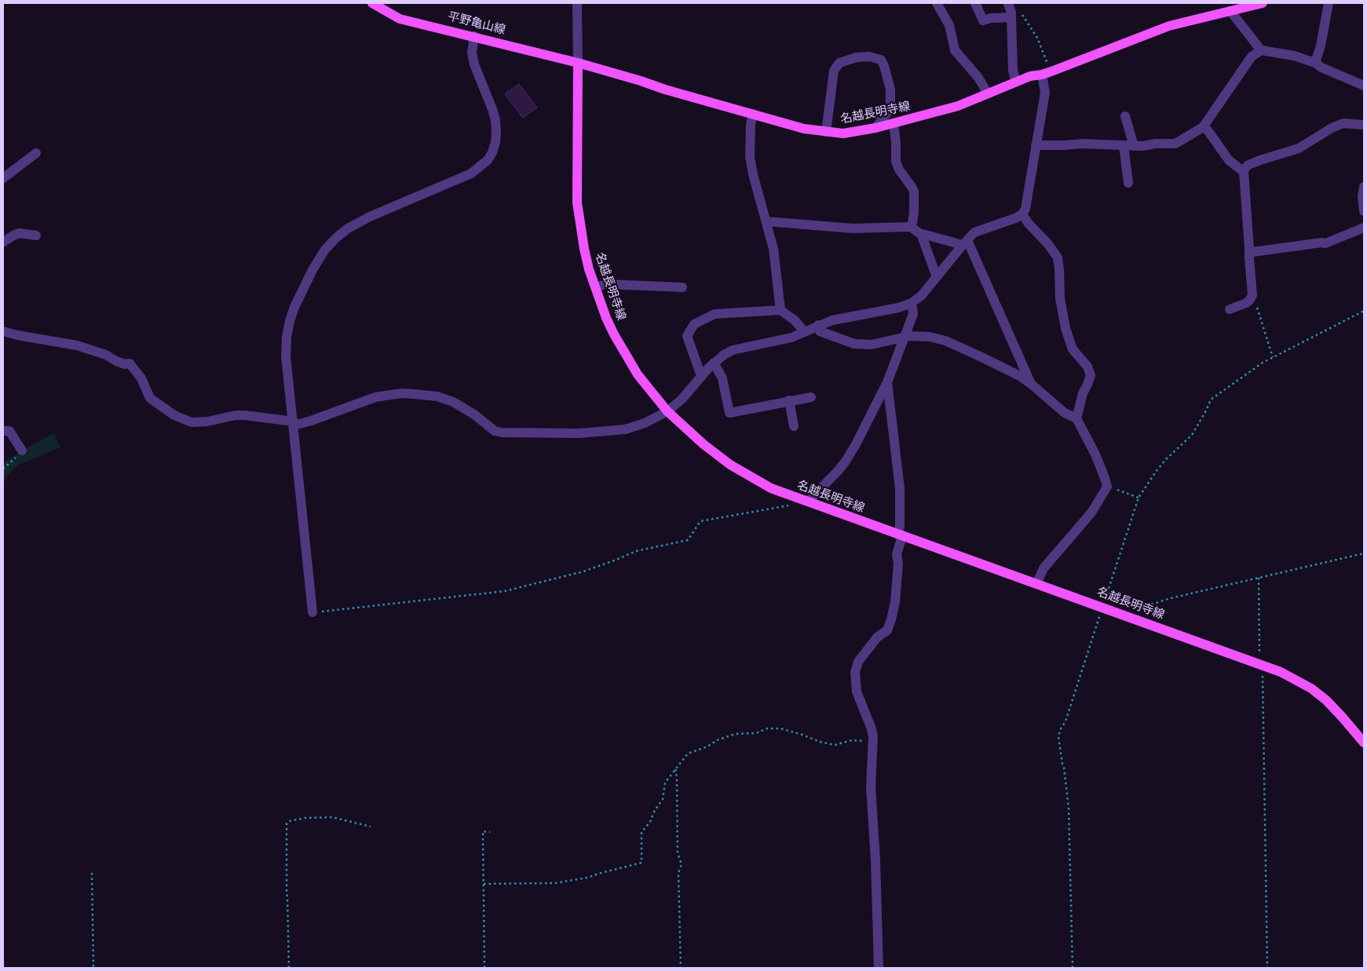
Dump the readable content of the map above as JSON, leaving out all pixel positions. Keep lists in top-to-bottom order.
{
  "streets": {
    "main road": ["平野亀山線", "名越長明寺線"]
  },
  "crossings": [
    ["平野亀山線", "名越長明寺線"]
  ]
}
